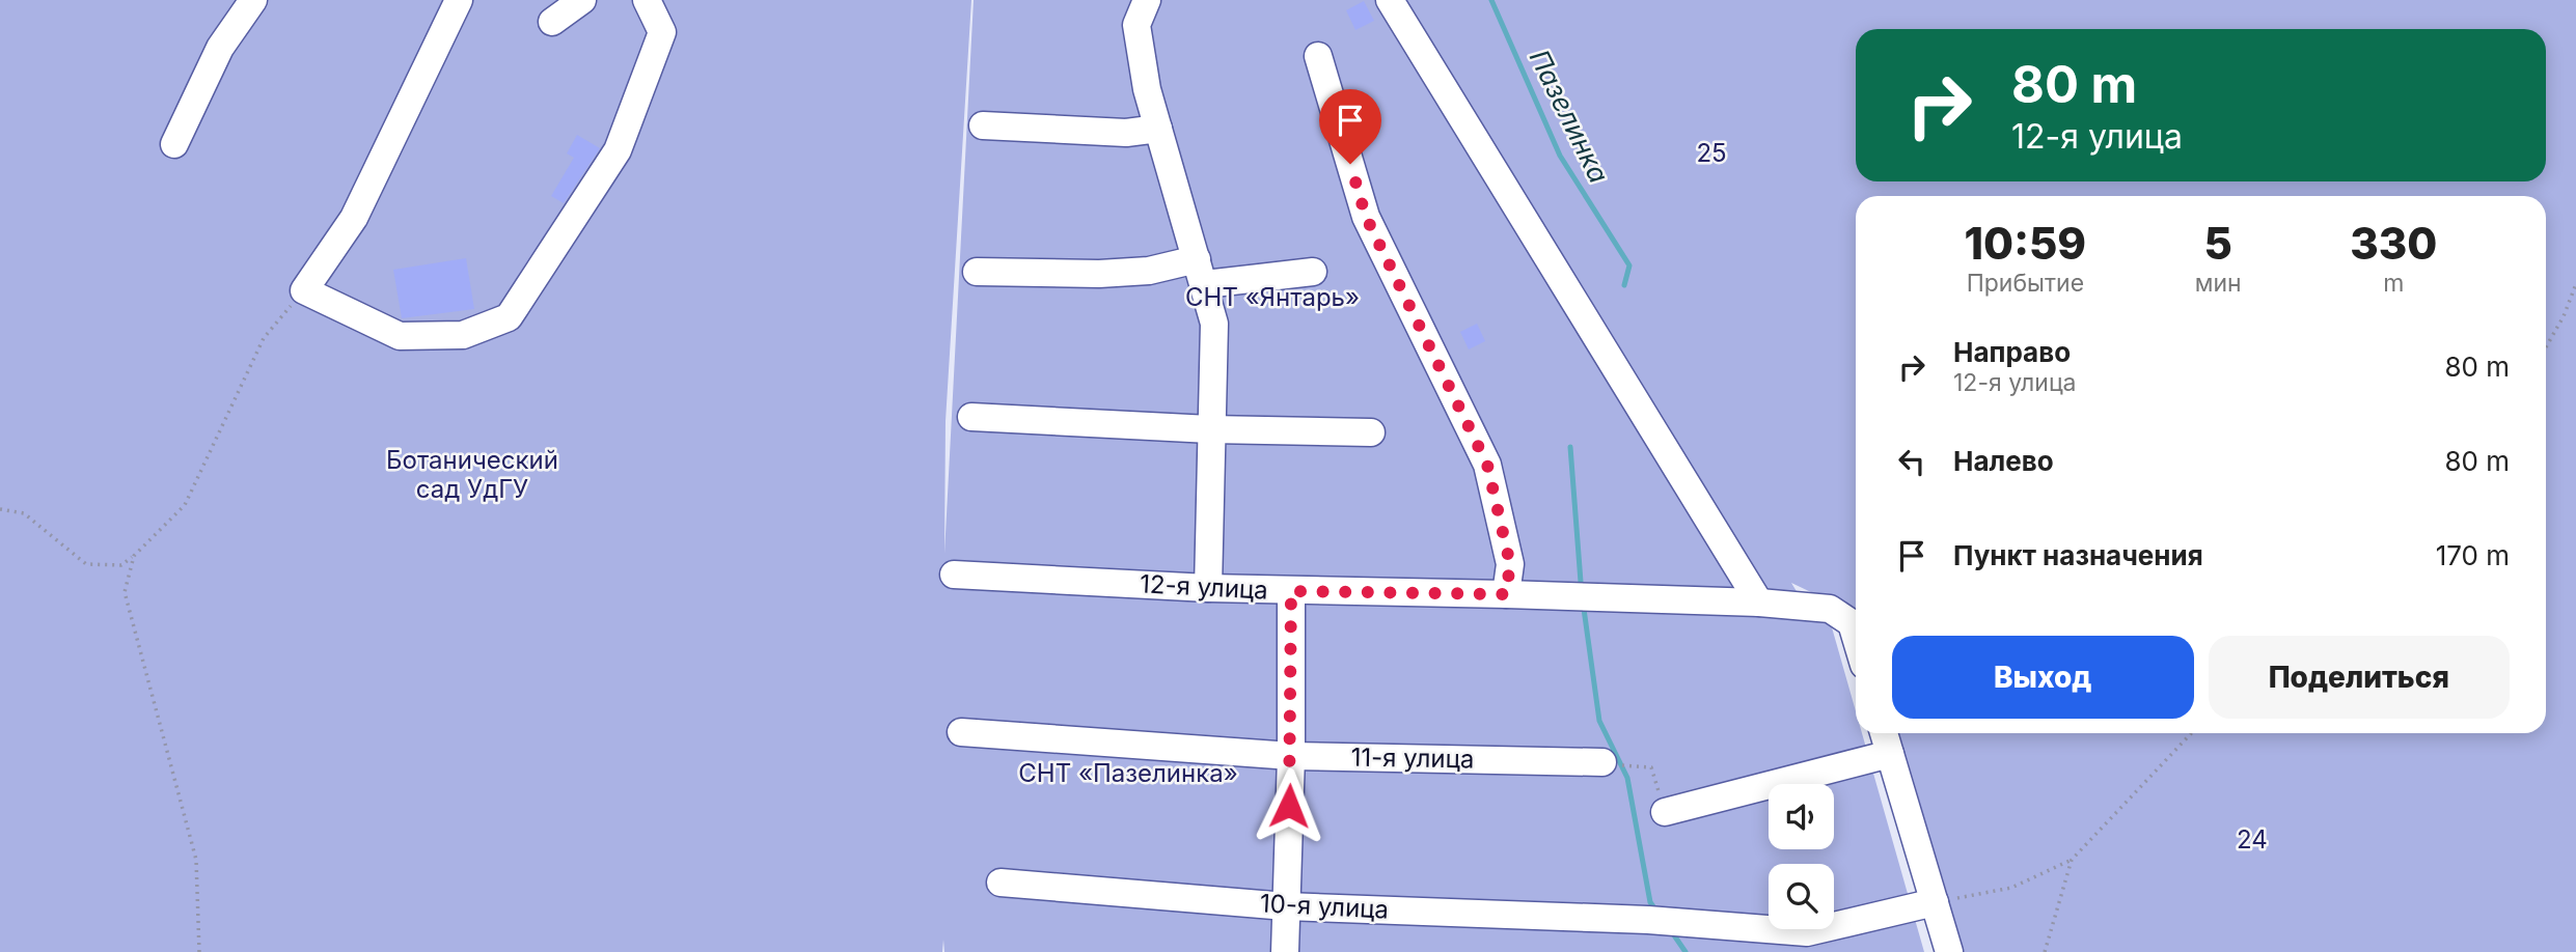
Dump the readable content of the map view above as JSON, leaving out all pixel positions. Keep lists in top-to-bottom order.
{
  "streets": {
    "street": ["12-я улица", "11-я улица", "10-я улица"]
  },
  "water": ["Пазелинка"],
  "parks": [
    "25",
    "СНТ «Янтарь»",
    "Ботанический сад УдГУ",
    "СНТ «Пазелинка»",
    "24"
  ],
  "page": {
    "turn": ["80 m", "12-я улица"],
    "eta": [
      "10:59",
      "Прибытие",
      "5",
      "мин",
      "330",
      "m"
    ],
    "list": [
      {
        "name": "Направо",
        "note": "12-я улица",
        "value": "80 m"
      },
      {
        "name": "Налево",
        "value": "80 m"
      },
      {
        "name": "Пункт назначения",
        "value": "170 m"
      }
    ],
    "buttons": ["Выход", "Поделиться"]
  }
}
